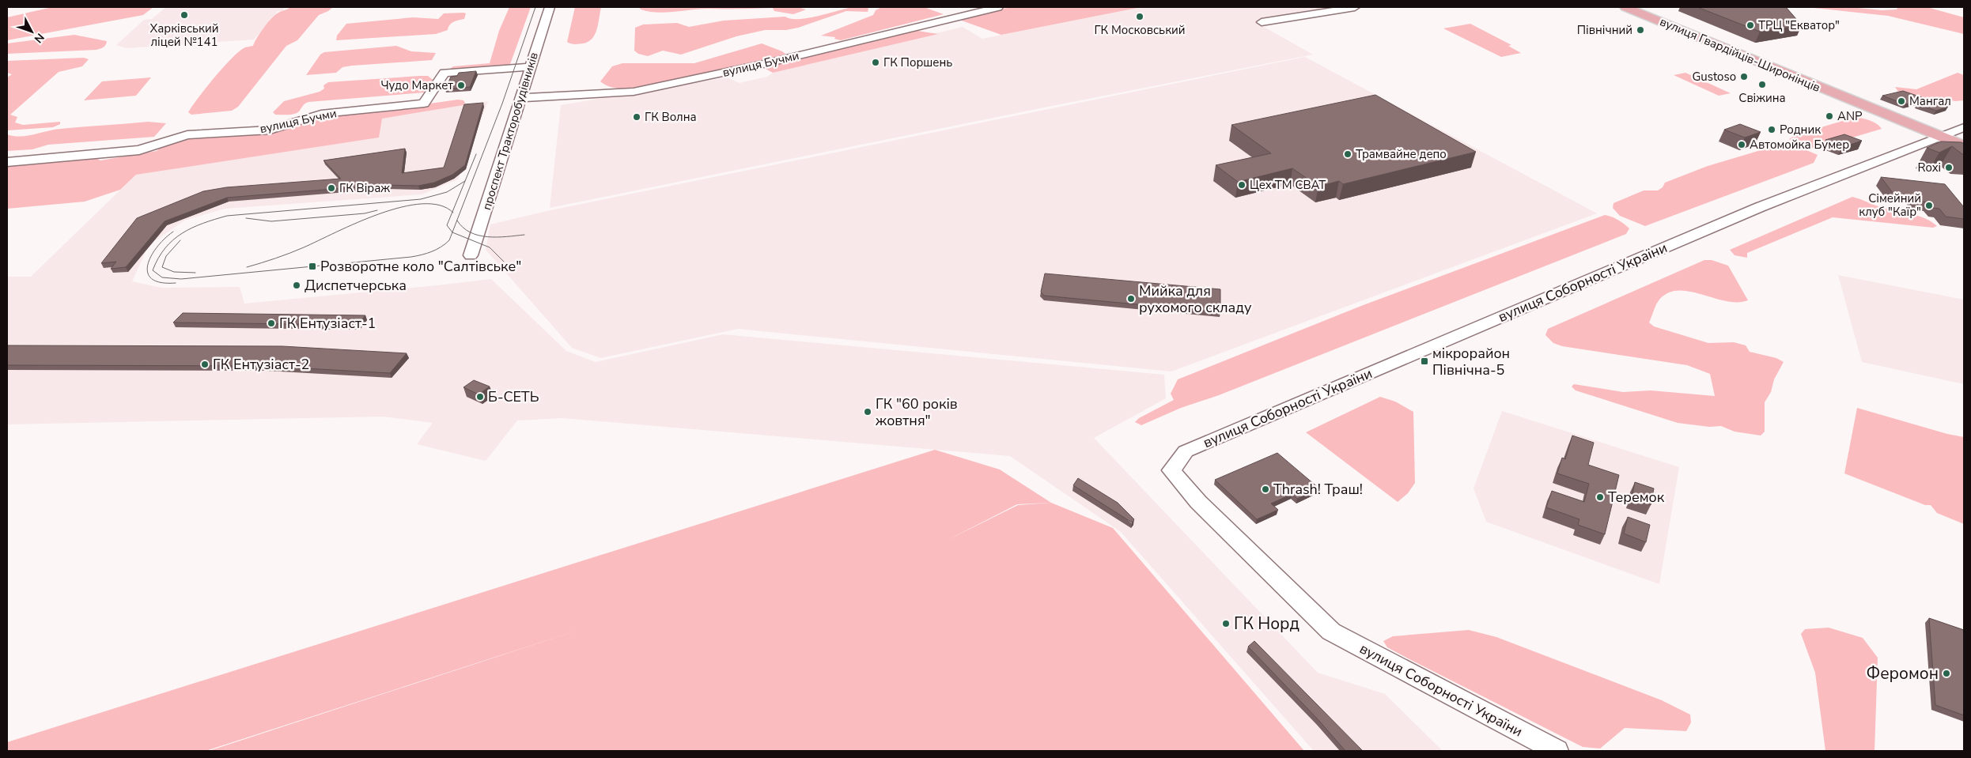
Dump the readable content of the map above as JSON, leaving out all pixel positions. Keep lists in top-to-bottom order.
{
  "streets": {
    "main road": ["вулиця Гвардійців-Широнінців"],
    "street": ["вулиця Бучми", "проспект Тракторобудівників", "вулиця Соборності України"]
  },
  "crossings": [
    ["вулиця Гвардійців-Широнінців", "вулиця Соборності України"],
    ["вулиця Бучми", "проспект Тракторобудівників"]
  ],
  "places": {
    "other": [
      "Харківський ліцей №141",
      "ГК Московський",
      "ТРЦ \"Екватор\"",
      "Північний",
      "ГК Поршень",
      "Gustoso",
      "Свіжина",
      "Чудо Маркет",
      "Мангал",
      "ANP",
      "ГК Волна",
      "Родник",
      "Автомойка Бумер",
      "Трамвайне депо",
      "Roxi",
      "Цех ТМ СВАТ",
      "ГК Віраж",
      "Сімейний клуб \"Каїр\"",
      "Диспетчерська",
      "Мийка для рухомого складу",
      "ГК Ентузіаст-1",
      "ГК Ентузіаст-2",
      "Б-СЕТЬ",
      "ГК \"60 років жовтня\"",
      "Thrash! Траш!",
      "Теремок",
      "ГК Норд",
      "Феромон"
    ],
    "transit": ["Розворотне коло \"Салтівське\"", "мікрорайон Північна-5"]
  },
  "north": "bottom right"
}
